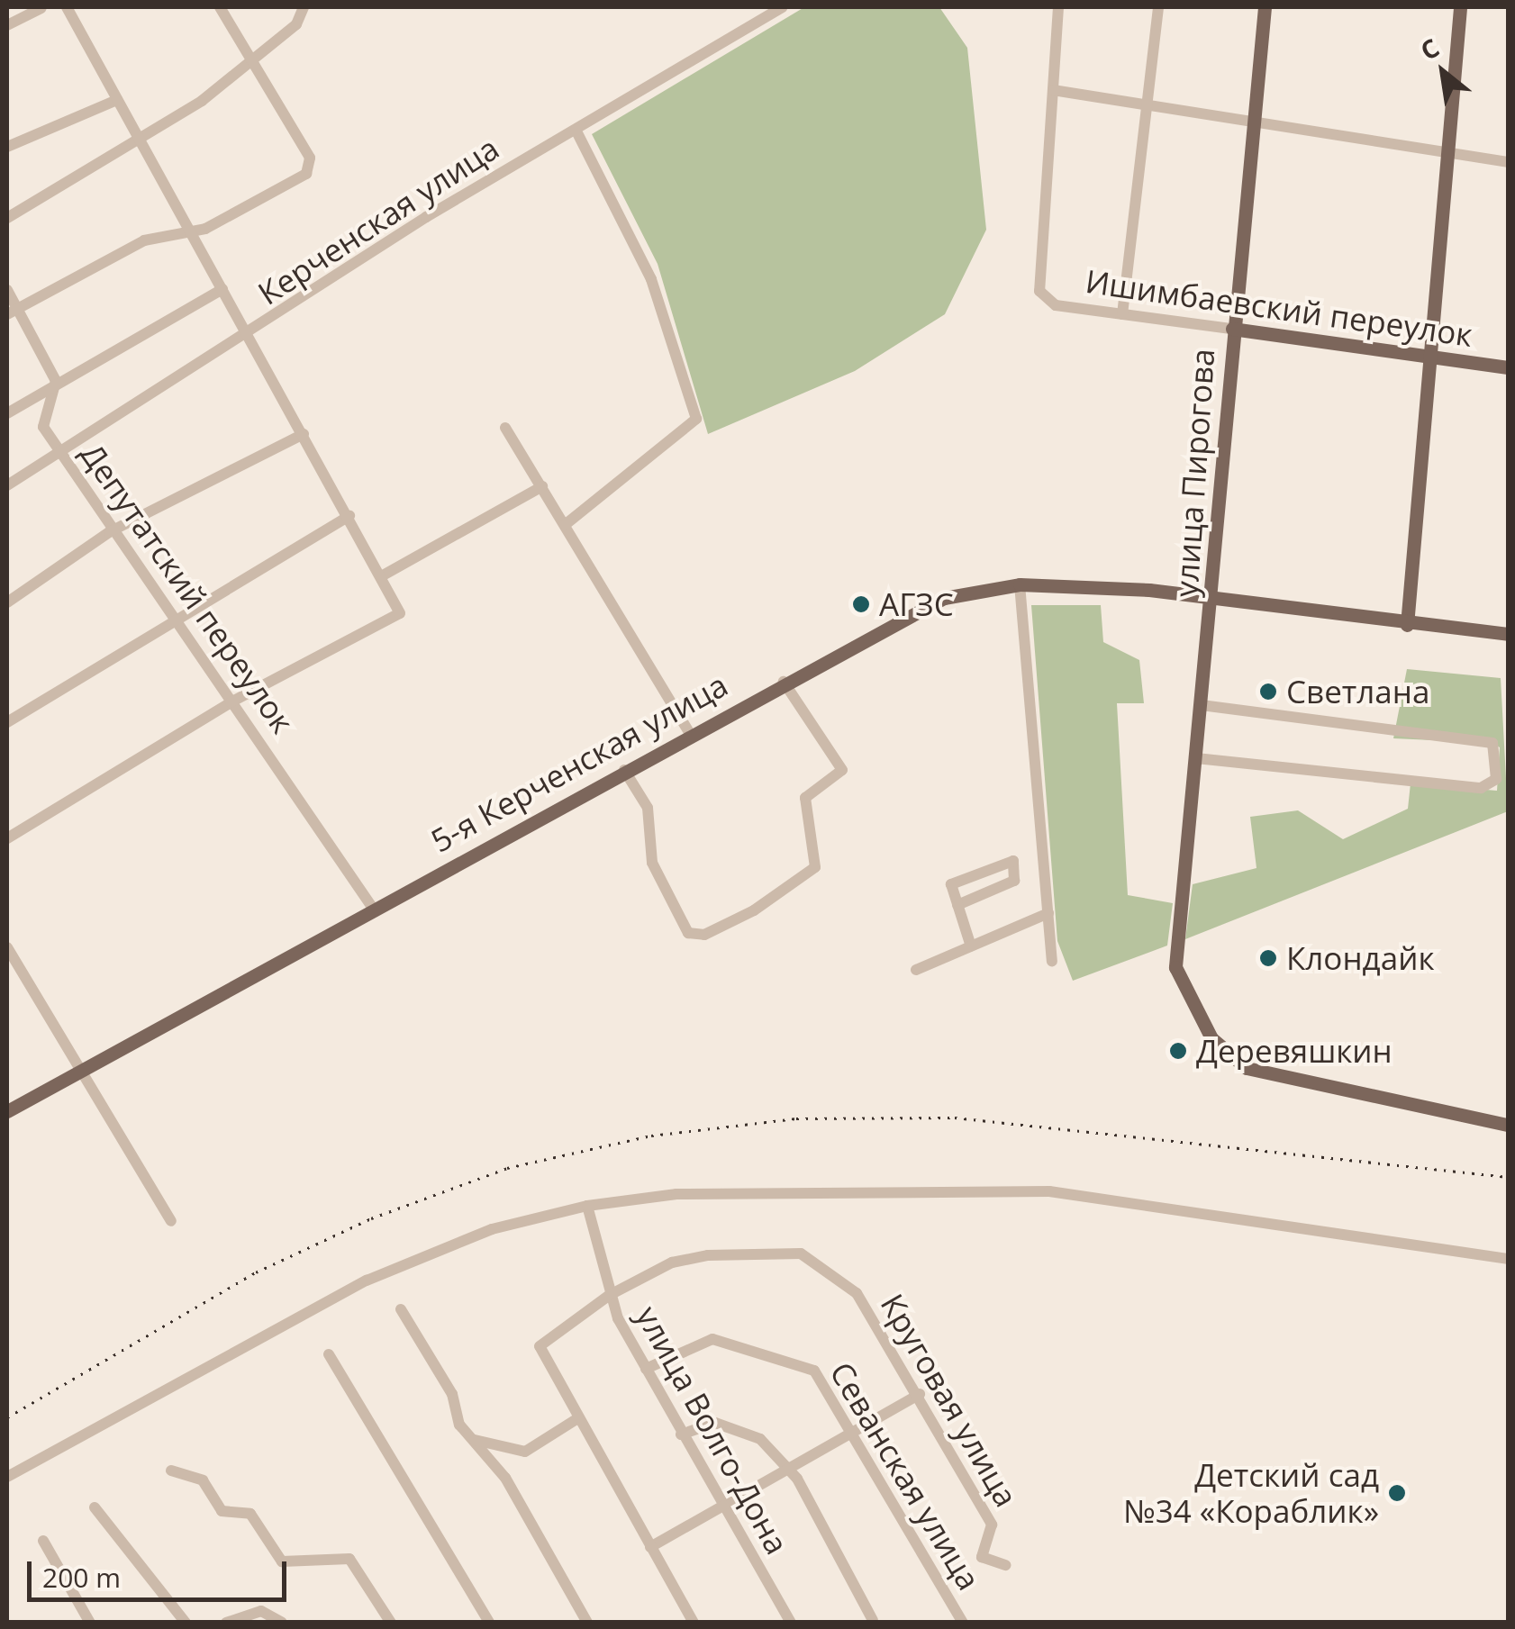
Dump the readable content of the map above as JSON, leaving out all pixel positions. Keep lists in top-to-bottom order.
{
  "streets": {
    "main road": ["Ишимбаевский переулок", "улица Пирогова", "5-я Керченская улица"],
    "street": [
      "Керченская улица",
      "Депутатский переулок",
      "Круговая улица",
      "улица Волго-Дона",
      "Севанская улица"
    ]
  },
  "crossings": [
    ["Керченская улица", "Депутатский переулок"],
    ["Ишимбаевский переулок", "улица Пирогова"],
    ["улица Пирогова", "5-я Керченская улица"],
    ["Депутатский переулок", "5-я Керченская улица"],
    ["Круговая улица", "улица Волго-Дона"],
    ["улица Волго-Дона", "Севанская улица"]
  ],
  "places": [
    "АГЗС",
    "Светлана",
    "Клондайк",
    "Деревяшкин",
    "Детский сад №34 «Кораблик»"
  ],
  "scale_bar": "200 m",
  "north": "top left"
}
